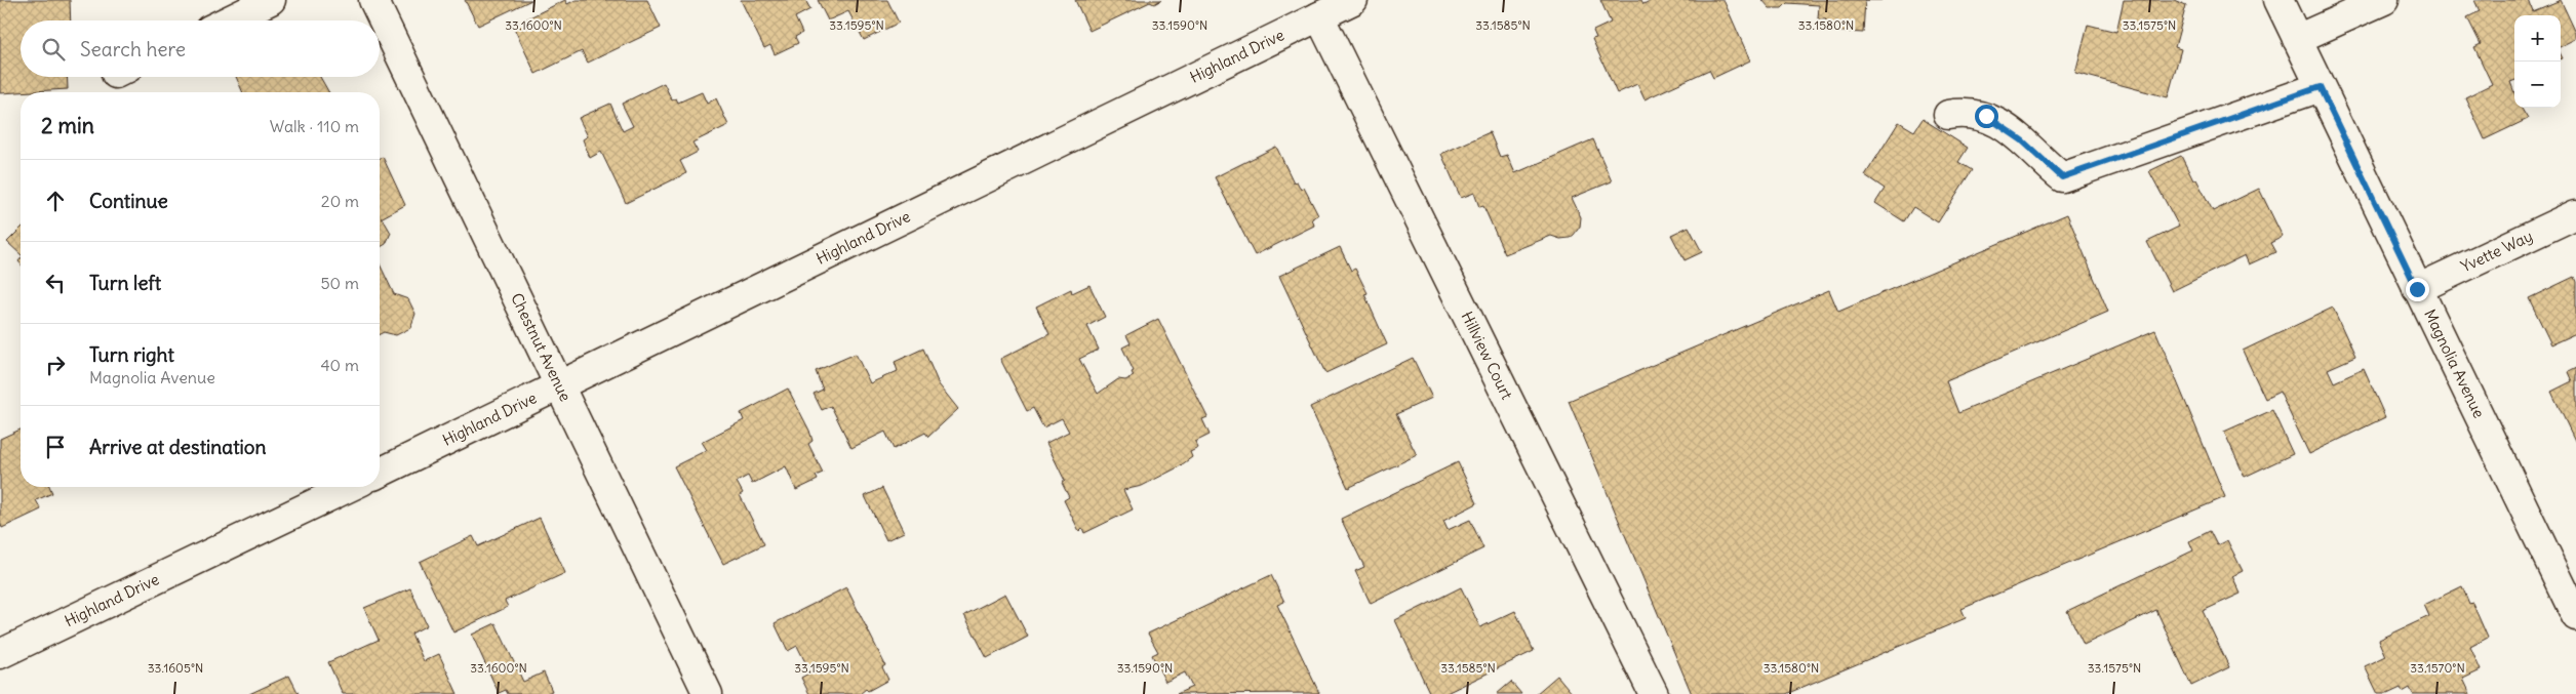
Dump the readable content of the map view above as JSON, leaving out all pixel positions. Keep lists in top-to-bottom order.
{
  "streets": {
    "street": [
      "Highland Drive",
      "Yvette Way",
      "Chestnut Avenue",
      "Hillview Court",
      "Magnolia Avenue"
    ]
  },
  "crossings": [
    ["Highland Drive", "Chestnut Avenue"],
    ["Highland Drive", "Hillview Court"],
    ["Yvette Way", "Magnolia Avenue"]
  ],
  "page": {
    "map_buttons": ["+", "−"],
    "search": "Search here",
    "heading": ["2 min", "Walk · 110 m"],
    "list": [
      ["Continue", "20 m"],
      ["Turn left", "50 m"],
      ["Turn right", "Magnolia Avenue", "40 m"],
      "Arrive at destination"
    ]
  },
  "coordinates": [
    "33.1600°N",
    "33.1595°N",
    "33.1590°N",
    "33.1585°N",
    "33.1580°N",
    "33.1575°N",
    "33.1605°N",
    "33.1570°N"
  ]
}
